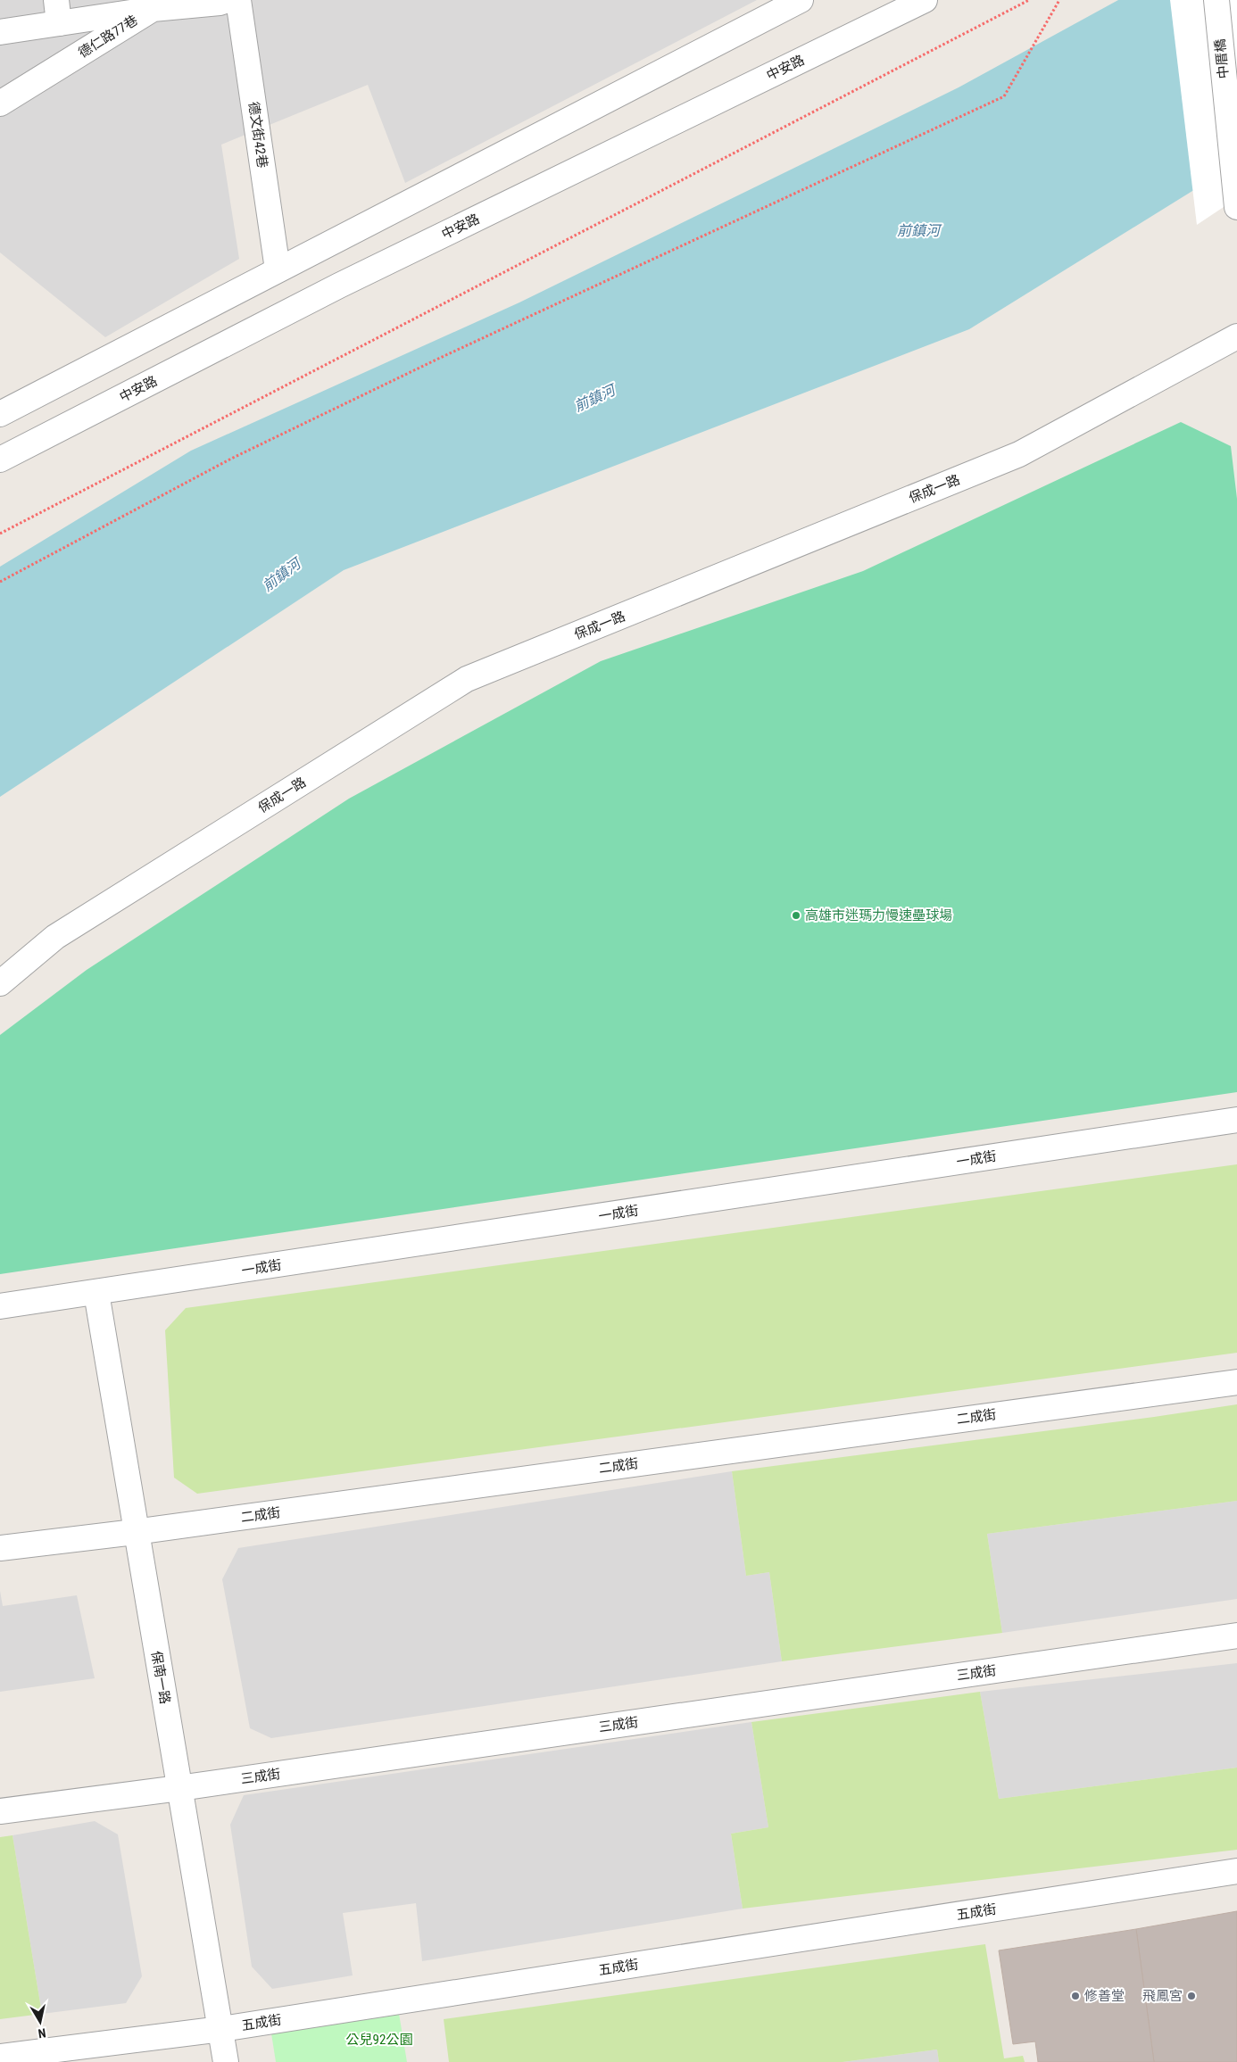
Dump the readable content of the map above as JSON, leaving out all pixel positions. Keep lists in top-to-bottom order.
{
  "streets": {
    "street": [
      "德仁路77巷",
      "中厝橋",
      "中安路",
      "德文街42巷",
      "保成一路",
      "一成街",
      "二成街",
      "三成街",
      "保南一路",
      "五成街"
    ]
  },
  "crossings": [
    ["一成街", "保南一路"],
    ["二成街", "保南一路"],
    ["三成街", "保南一路"],
    ["保南一路", "五成街"]
  ],
  "water": ["前鎮河"],
  "parks": ["公兒92公園"],
  "places": ["高雄市迷瑪力慢速壘球場", "修善堂", "飛鳳宮"],
  "north": "bottom"
}
